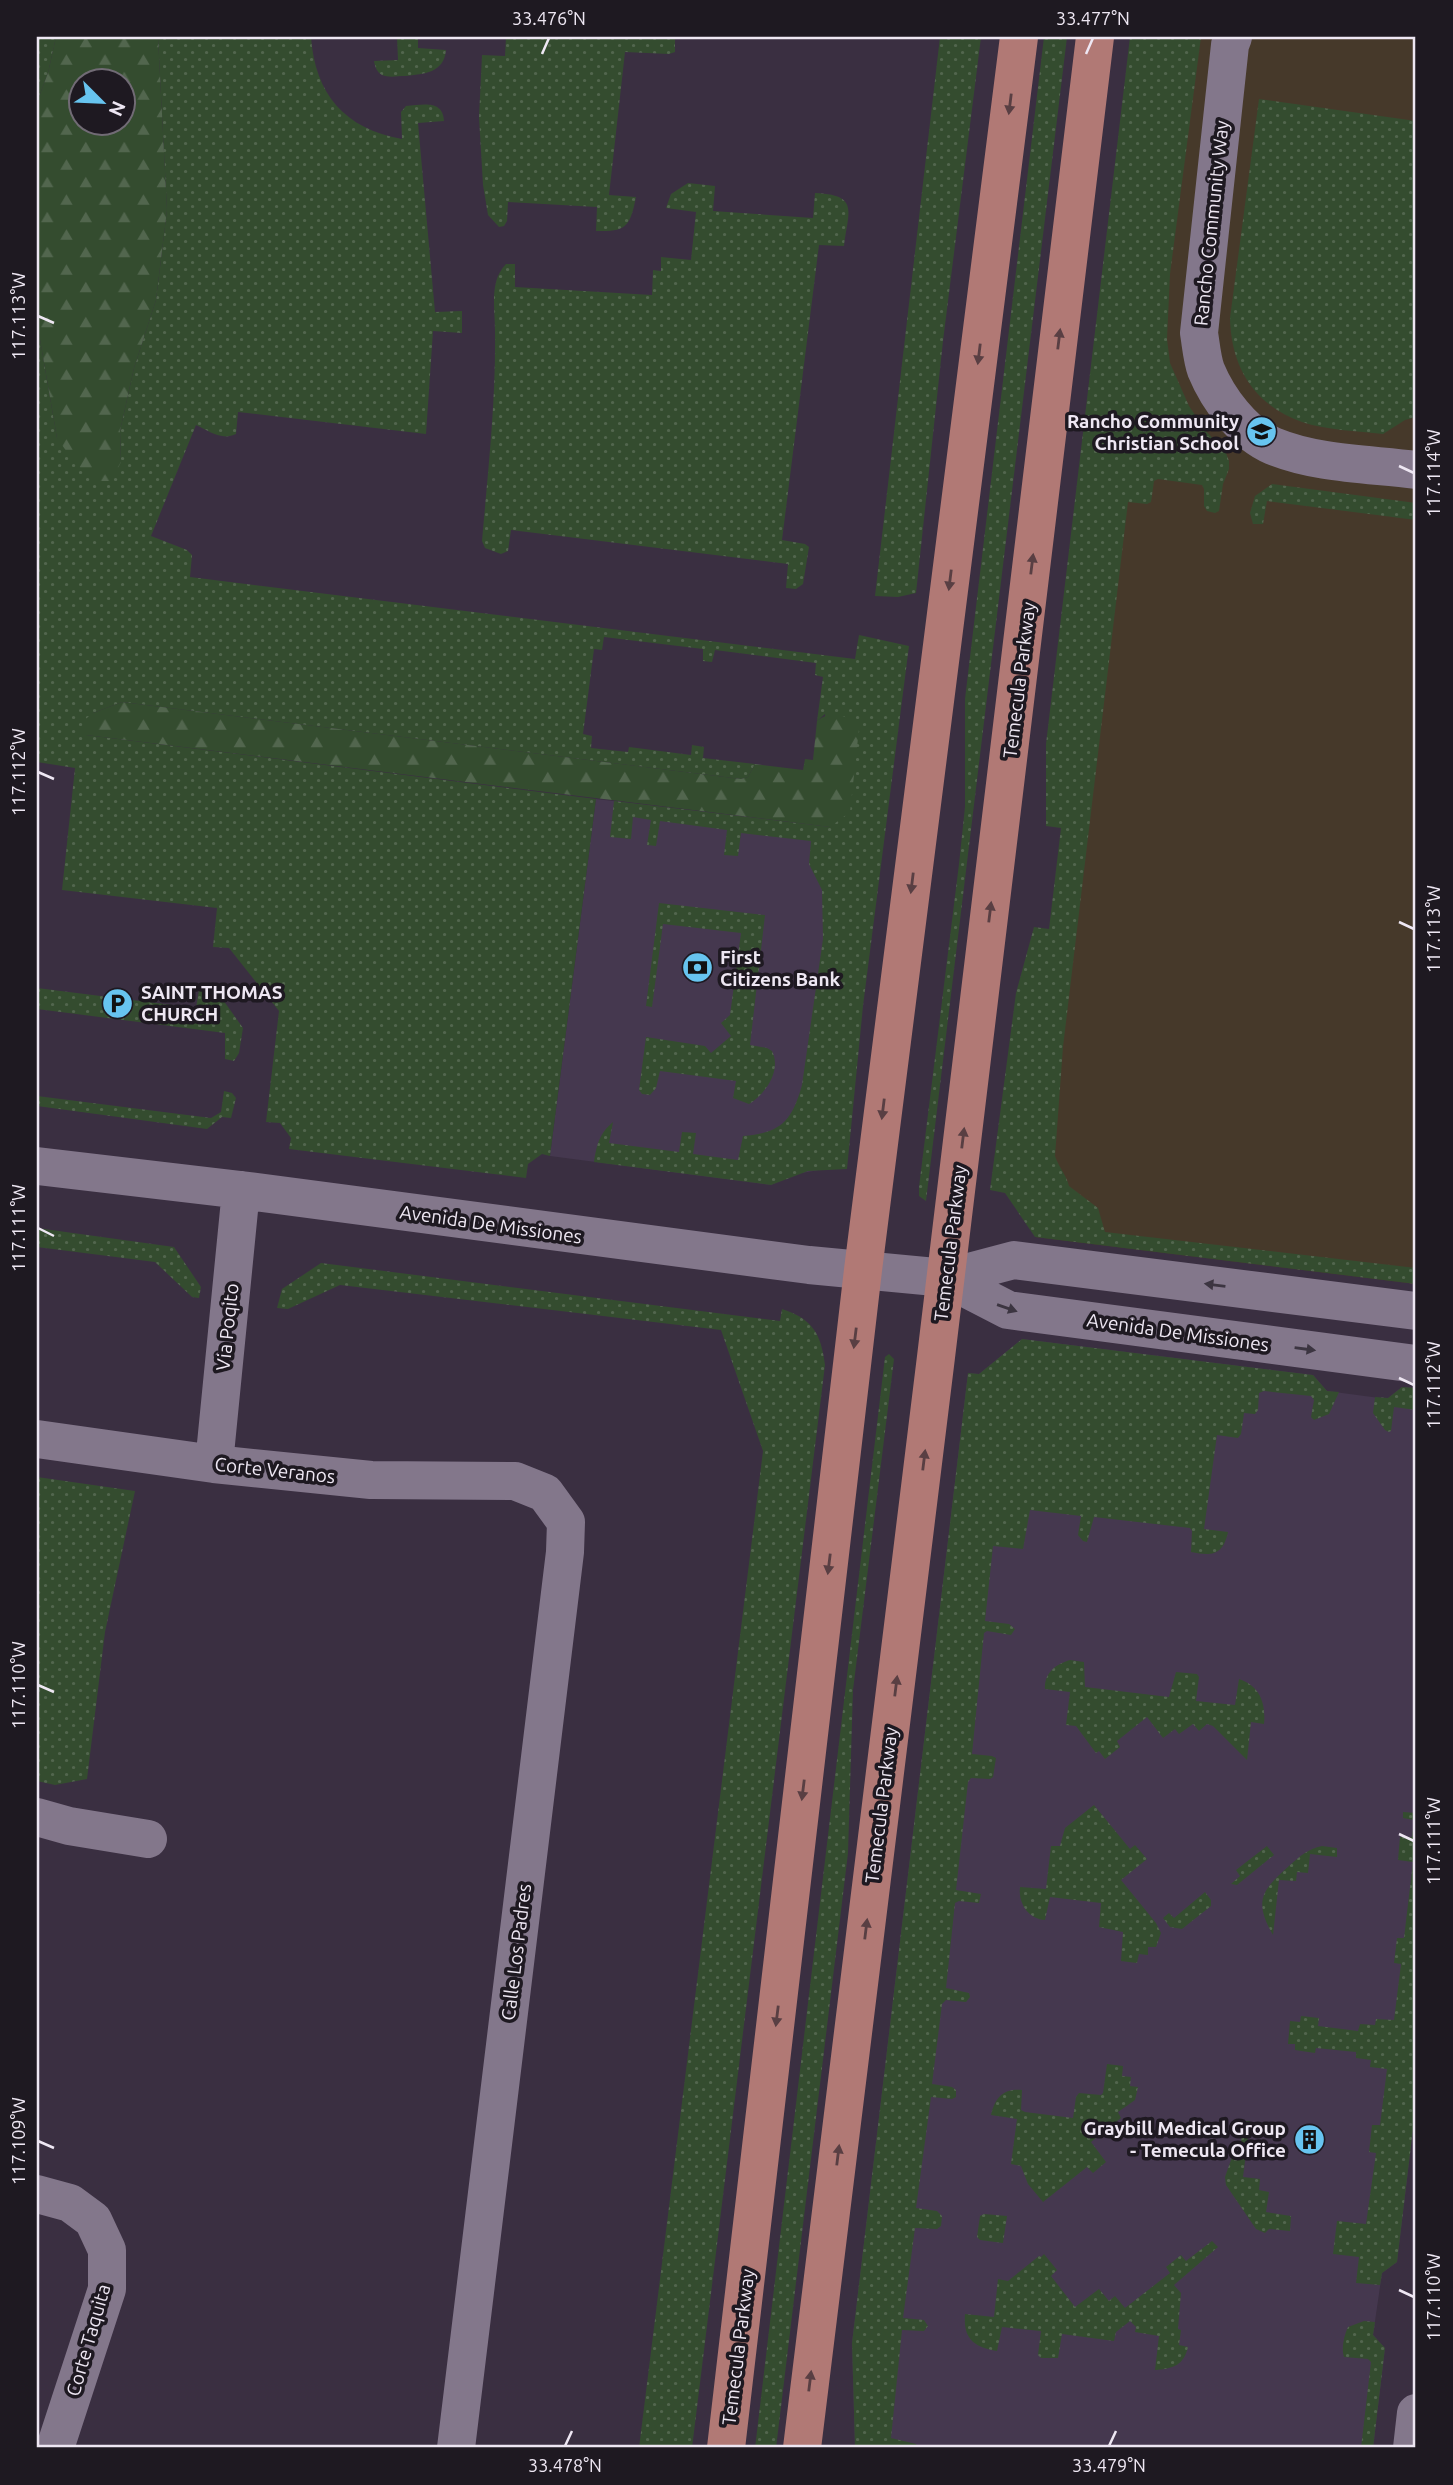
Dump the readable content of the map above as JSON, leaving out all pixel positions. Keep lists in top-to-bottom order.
{
  "streets": {
    "main road": ["Temecula Parkway"],
    "street": [
      "Rancho Community Way",
      "Avenida De Missiones",
      "Via Poqito",
      "Corte Veranos",
      "Calle Los Padres",
      "Corte Taquita"
    ]
  },
  "crossings": [
    ["Temecula Parkway", "Avenida De Missiones"],
    ["Avenida De Missiones", "Via Poqito"],
    ["Via Poqito", "Corte Veranos"],
    ["Corte Veranos", "Calle Los Padres"]
  ],
  "places": {
    "school or university": ["Rancho Community Christian School"],
    "bank": ["First Citizens Bank"],
    "parking": ["SAINT THOMAS CHURCH"],
    "building": ["Graybill Medical Group - Temecula Office"]
  },
  "north": "bottom right",
  "coordinates": [
    "33.476°N",
    "33.477°N",
    "117.113°W",
    "117.114°W",
    "117.112°W",
    "117.111°W",
    "117.110°W",
    "117.109°W",
    "33.478°N",
    "33.479°N"
  ]
}
